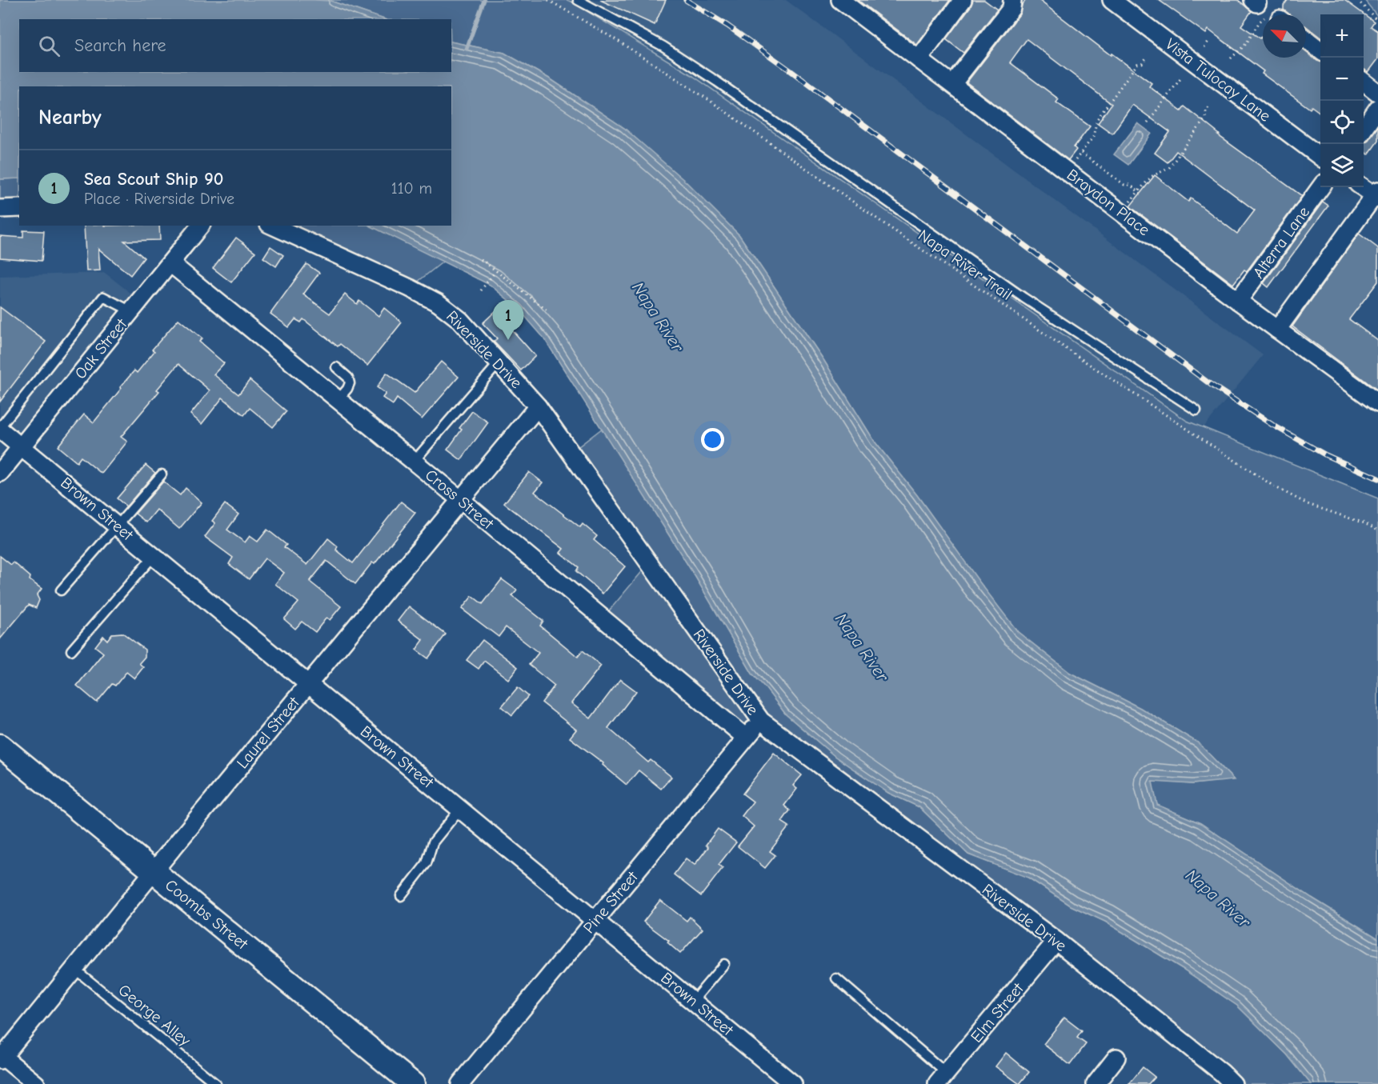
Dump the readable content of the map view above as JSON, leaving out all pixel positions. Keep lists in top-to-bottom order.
{
  "streets": {
    "street": [
      "Vista Tulocay Lane",
      "Braydon Place",
      "Alterra Lane",
      "Oak Street",
      "Riverside Drive",
      "Cross Street",
      "Brown Street",
      "Laurel Street",
      "Pine Street",
      "Coombs Street",
      "Elm Street"
    ],
    "lane": ["George Alley"],
    "path": ["Napa River Trail"]
  },
  "crossings": [
    ["Braydon Place", "Alterra Lane"],
    ["Oak Street", "Cross Street"],
    ["Oak Street", "Brown Street"],
    ["Riverside Drive", "Laurel Street"],
    ["Riverside Drive", "Pine Street"],
    ["Riverside Drive", "Elm Street"],
    ["Cross Street", "Laurel Street"],
    ["Cross Street", "Pine Street"],
    ["Brown Street", "Laurel Street"],
    ["Brown Street", "Pine Street"],
    ["Laurel Street", "Coombs Street"],
    ["Laurel Street", "George Alley"]
  ],
  "water": ["Napa River"],
  "north": "top left",
  "page": {
    "map_buttons": ["+", "−"],
    "search": "Search here",
    "heading": "Nearby",
    "list": [
      {
        "mark": "1",
        "name": "Sea Scout Ship 90",
        "note": "Place · Riverside Drive",
        "value": "110 m"
      }
    ],
    "pins": "1"
  }
}
